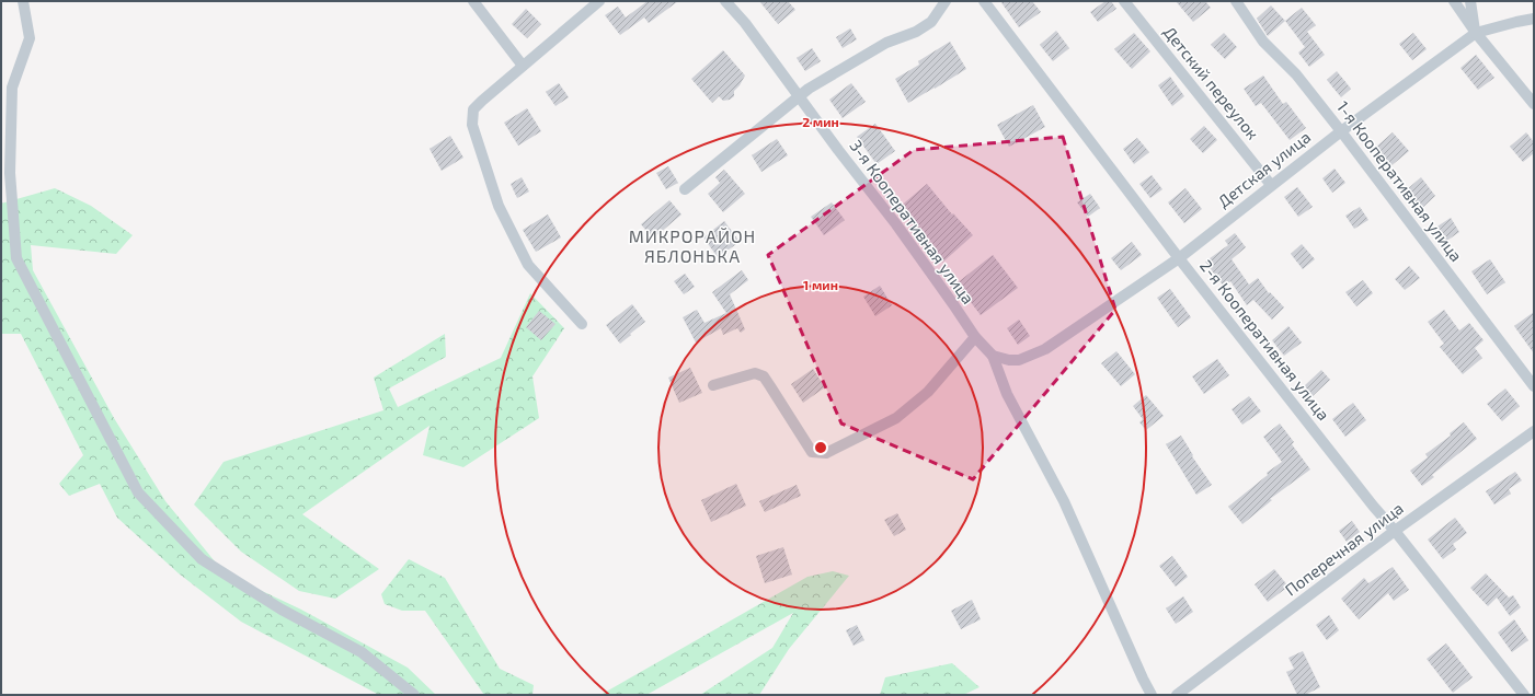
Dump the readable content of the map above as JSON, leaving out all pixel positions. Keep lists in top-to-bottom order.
{
  "streets": {
    "street": [
      "Детский переулок",
      "Детская улица",
      "1-я Кооперативная улица",
      "3-я Кооперативная улица",
      "2-я Кооперативная улица",
      "Поперечная улица"
    ]
  },
  "crossings": [
    ["Детский переулок", "Детская улица"],
    ["Детская улица", "1-я Кооперативная улица"],
    ["Детская улица", "3-я Кооперативная улица"],
    ["Детская улица", "2-я Кооперативная улица"],
    ["2-я Кооперативная улица", "Поперечная улица"]
  ],
  "districts": ["МИКРОРАЙОН ЯБЛОНЬКА"],
  "rings": ["2 мин", "1 мин"]
}
